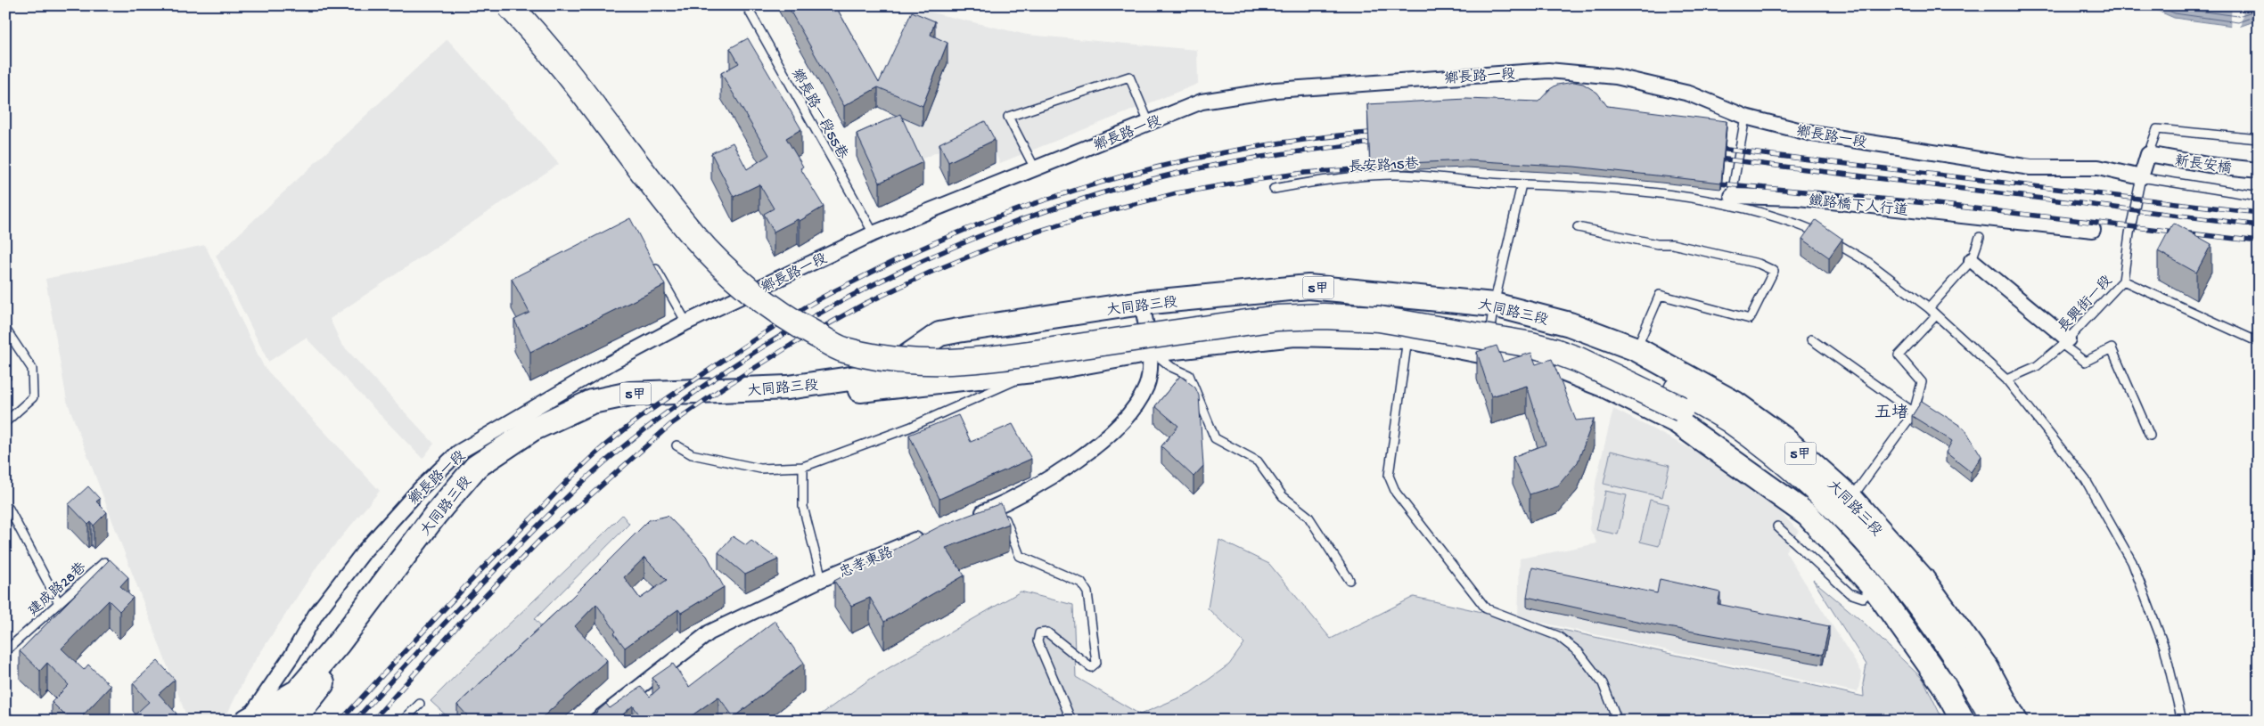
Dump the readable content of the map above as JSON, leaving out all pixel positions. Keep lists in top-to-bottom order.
{
  "streets": {
    "main road": ["5甲", "大同路三段"],
    "street": [
      "鄉長路一段",
      "新長安橋",
      "鐵路橋下人行道",
      "忠孝東路"
    ],
    "lane": [
      "鄉長路一段55巷",
      "長安路15巷",
      "長興街一段",
      "建成路28巷"
    ]
  },
  "crossings": [
    ["鄉長路一段", "鄉長路一段55巷"],
    ["鄉長路一段", "大同路三段"],
    ["長安路15巷", "鐵路橋下人行道"],
    ["長安路15巷", "長興街一段"]
  ],
  "districts": ["五堵"]
}
